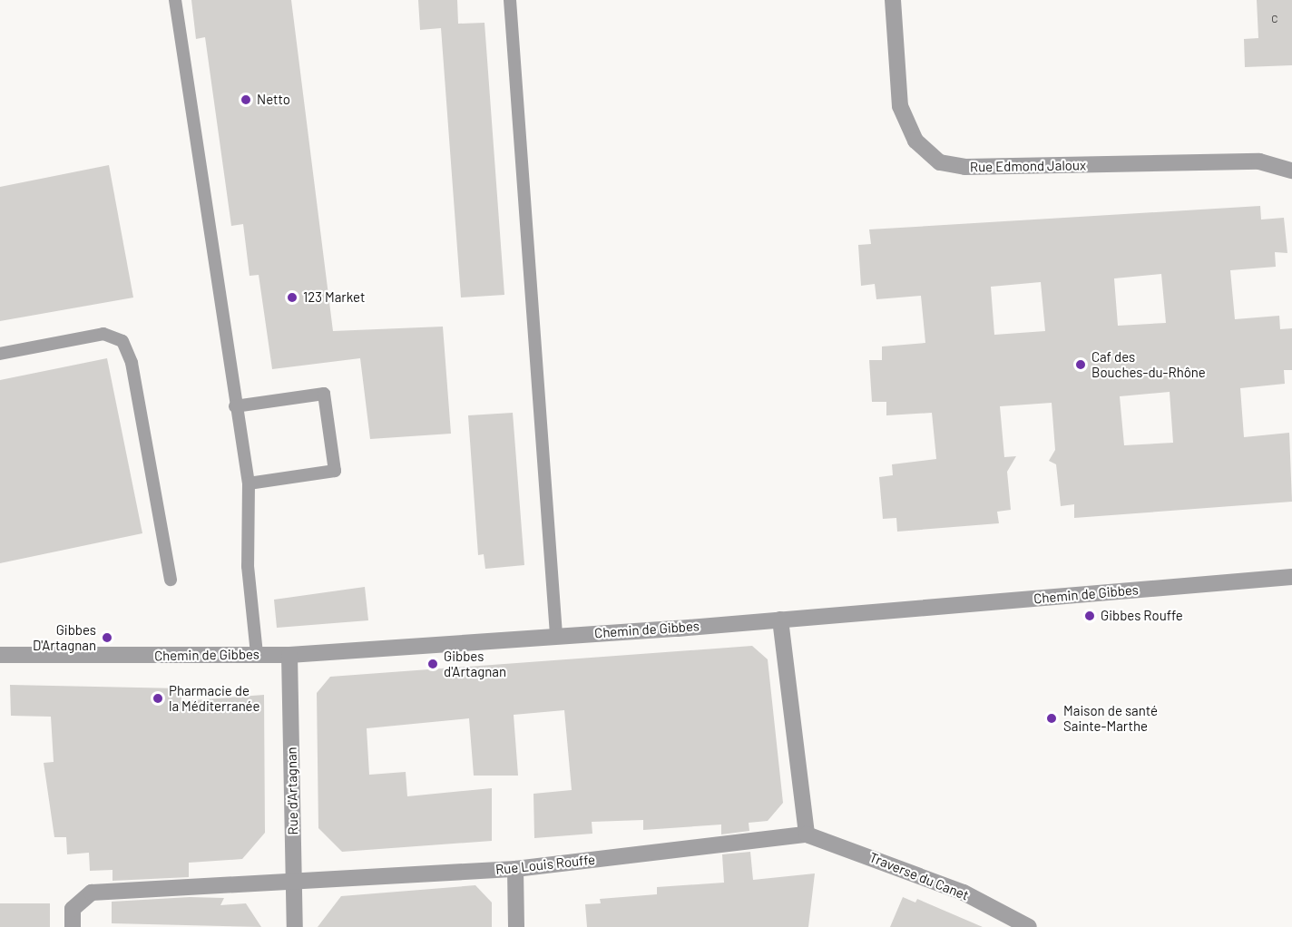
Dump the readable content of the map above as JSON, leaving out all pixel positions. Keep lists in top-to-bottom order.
{
  "streets": {
    "street": [
      "Rue Edmond Jaloux",
      "Chemin de Gibbes",
      "Rue d'Artagnan",
      "Rue Louis Rouffe",
      "Traverse du Canet"
    ]
  },
  "crossings": [
    ["Chemin de Gibbes", "Rue d'Artagnan"],
    ["Rue d'Artagnan", "Rue Louis Rouffe"],
    ["Rue Louis Rouffe", "Traverse du Canet"]
  ],
  "places": [
    "Netto",
    "123 Market",
    "Caf des Bouches-du-Rhône",
    "Gibbes Rouffe",
    "Gibbes D'Artagnan",
    "Gibbes d'Artagnan",
    "Pharmacie de la Méditerranée",
    "Maison de santé Sainte-Marthe"
  ],
  "house_numbers": ["C"]
}
